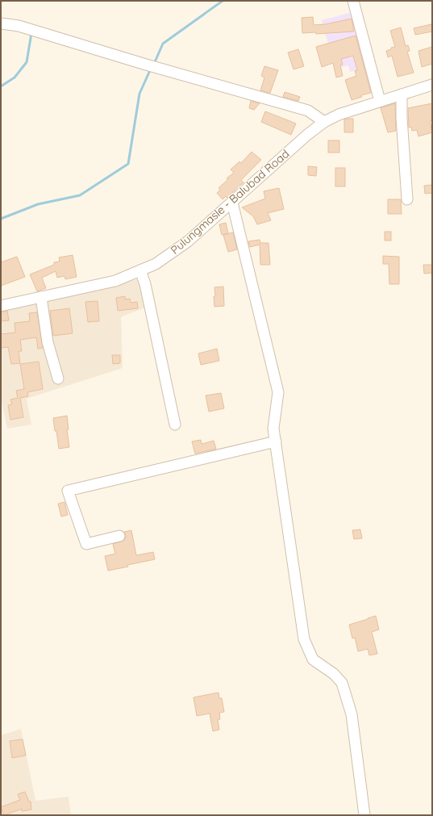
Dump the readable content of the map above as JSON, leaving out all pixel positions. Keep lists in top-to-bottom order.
{
  "streets": {
    "street": ["Pulungmasle - Balubad Road"]
  }
}
